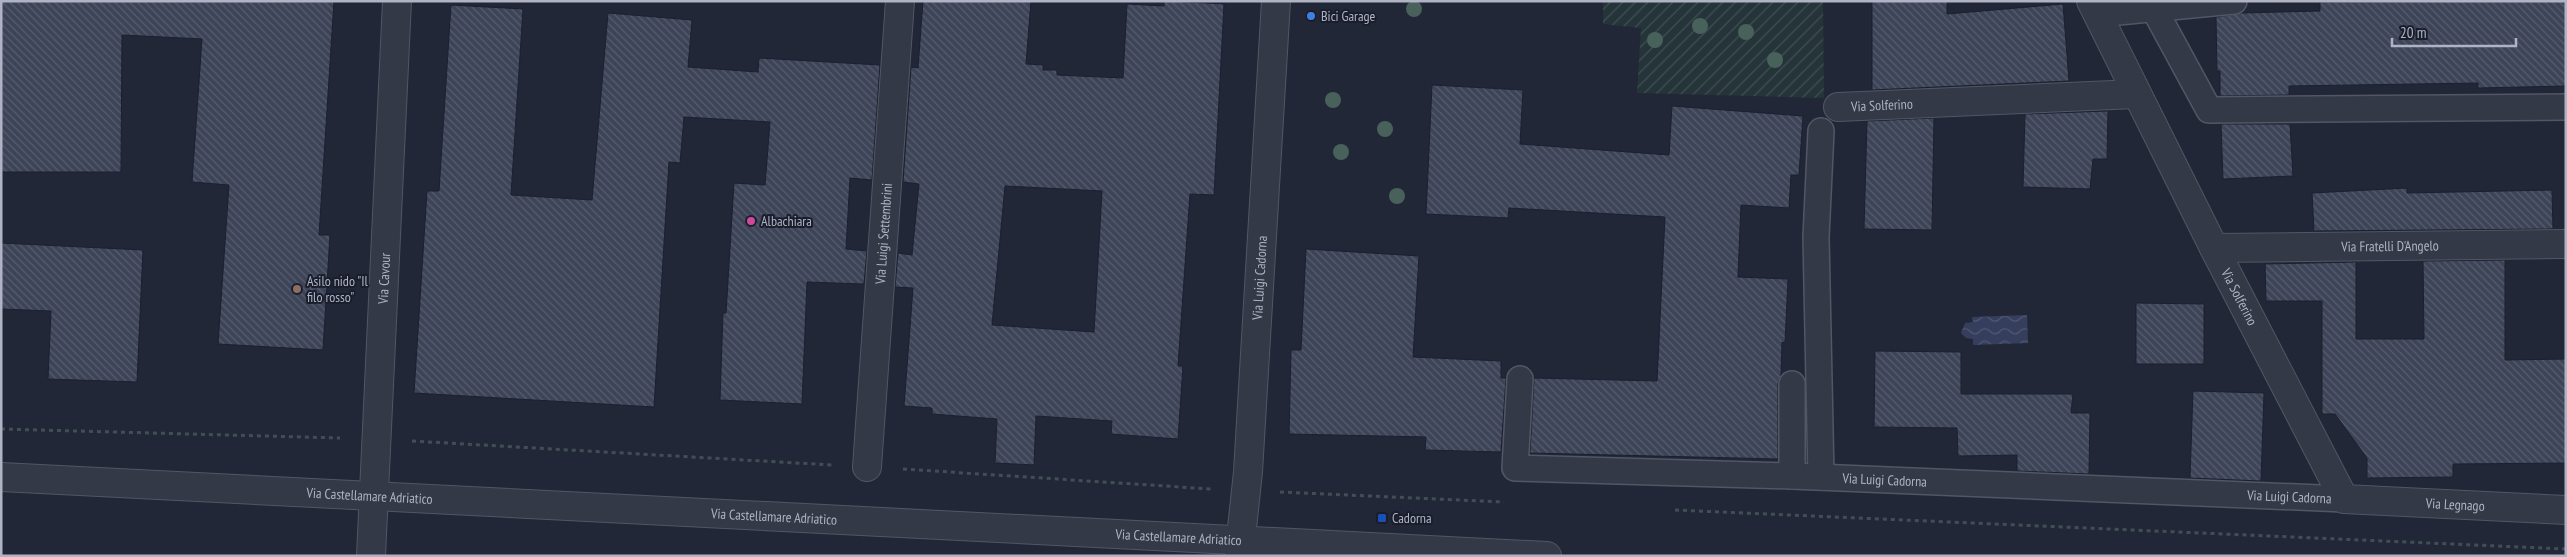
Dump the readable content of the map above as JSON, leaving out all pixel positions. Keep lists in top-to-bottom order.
{
  "streets": {
    "street": [
      "Via Solferino",
      "Via Luigi Settembrini",
      "Via Fratelli D'Angelo",
      "Via Cavour",
      "Via Luigi Cadorna",
      "Via Castellamare Adriatico",
      "Via Legnago"
    ]
  },
  "crossings": [
    ["Via Solferino", "Via Fratelli D'Angelo"],
    ["Via Solferino", "Via Luigi Cadorna"],
    ["Via Solferino", "Via Legnago"],
    ["Via Cavour", "Via Castellamare Adriatico"],
    ["Via Luigi Cadorna", "Via Castellamare Adriatico"],
    ["Via Luigi Cadorna", "Via Legnago"]
  ],
  "places": {
    "other": ["Bici Garage", "Albachiara", "Asilo nido \"Il filo rosso\""],
    "transit": ["Cadorna"]
  },
  "scale_bar": "20 m"
}
